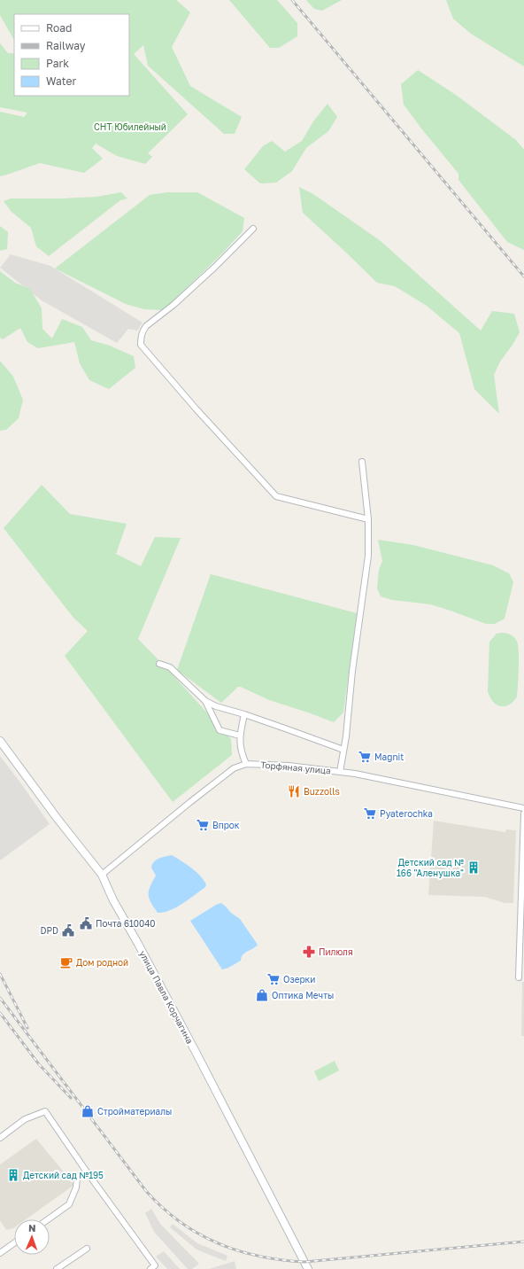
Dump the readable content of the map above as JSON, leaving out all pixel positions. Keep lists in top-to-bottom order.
{
  "streets": {
    "main road": ["улица Павла Корчагина"],
    "street": ["Торфяная улица"]
  },
  "crossings": [
    ["Торфяная улица", "улица Павла Корчагина"]
  ],
  "parks": ["СНТ Юбилейный"],
  "places": {
    "supermarket": [
      "Magnit",
      "Pyaterochka",
      "Впрок",
      "Озерки"
    ],
    "restaurant": ["Buzzolls"],
    "building": ["Детский сад № 166 \"Аленушка\"", "Детский сад №195"],
    "public building": ["Почта 610040", "DPD"],
    "pharmacy": ["Пилюля"],
    "cafe": ["Дом родной"],
    "shop": ["Оптика Мечты", "Стройматериалы"]
  },
  "legend": [
    "Road",
    "Railway",
    "Park",
    "Water"
  ],
  "north": "top"
}
